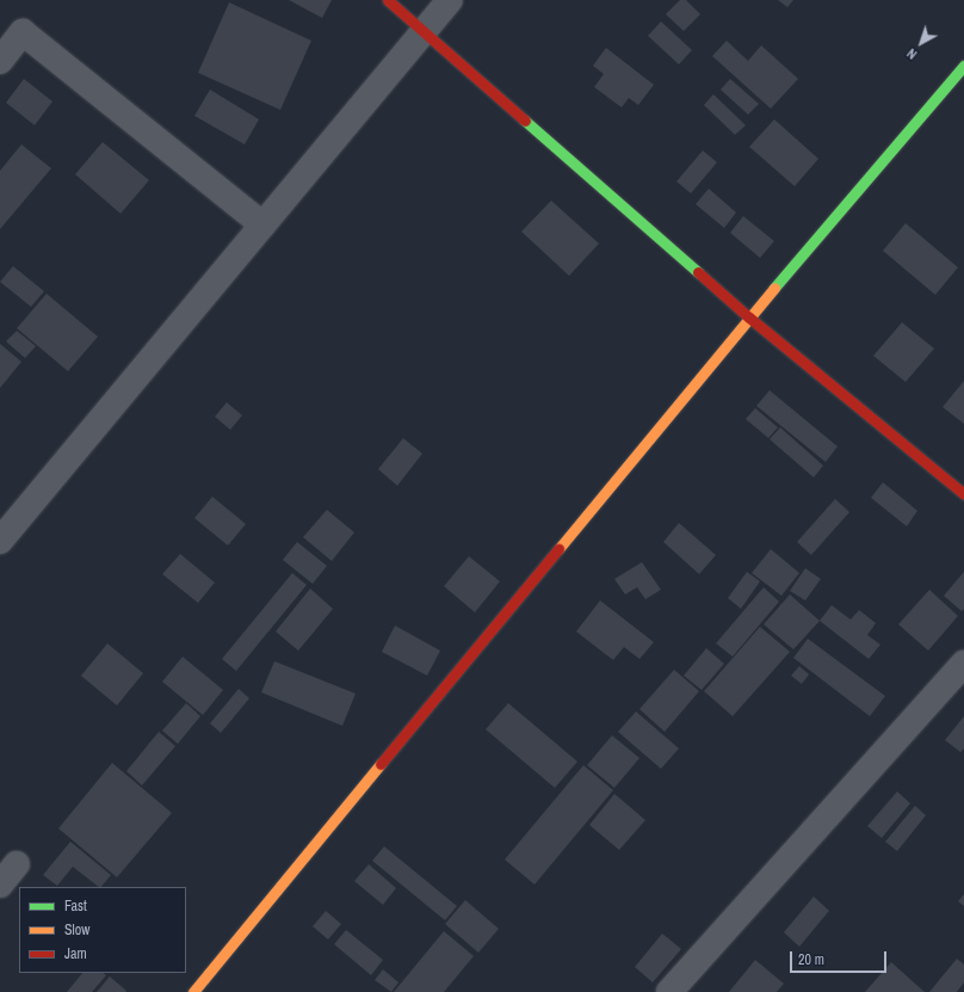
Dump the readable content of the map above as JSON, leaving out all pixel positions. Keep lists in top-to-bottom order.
{
  "legend": ["Fast", "Slow", "Jam"],
  "scale_bar": "20 m",
  "north": "bottom left"
}
